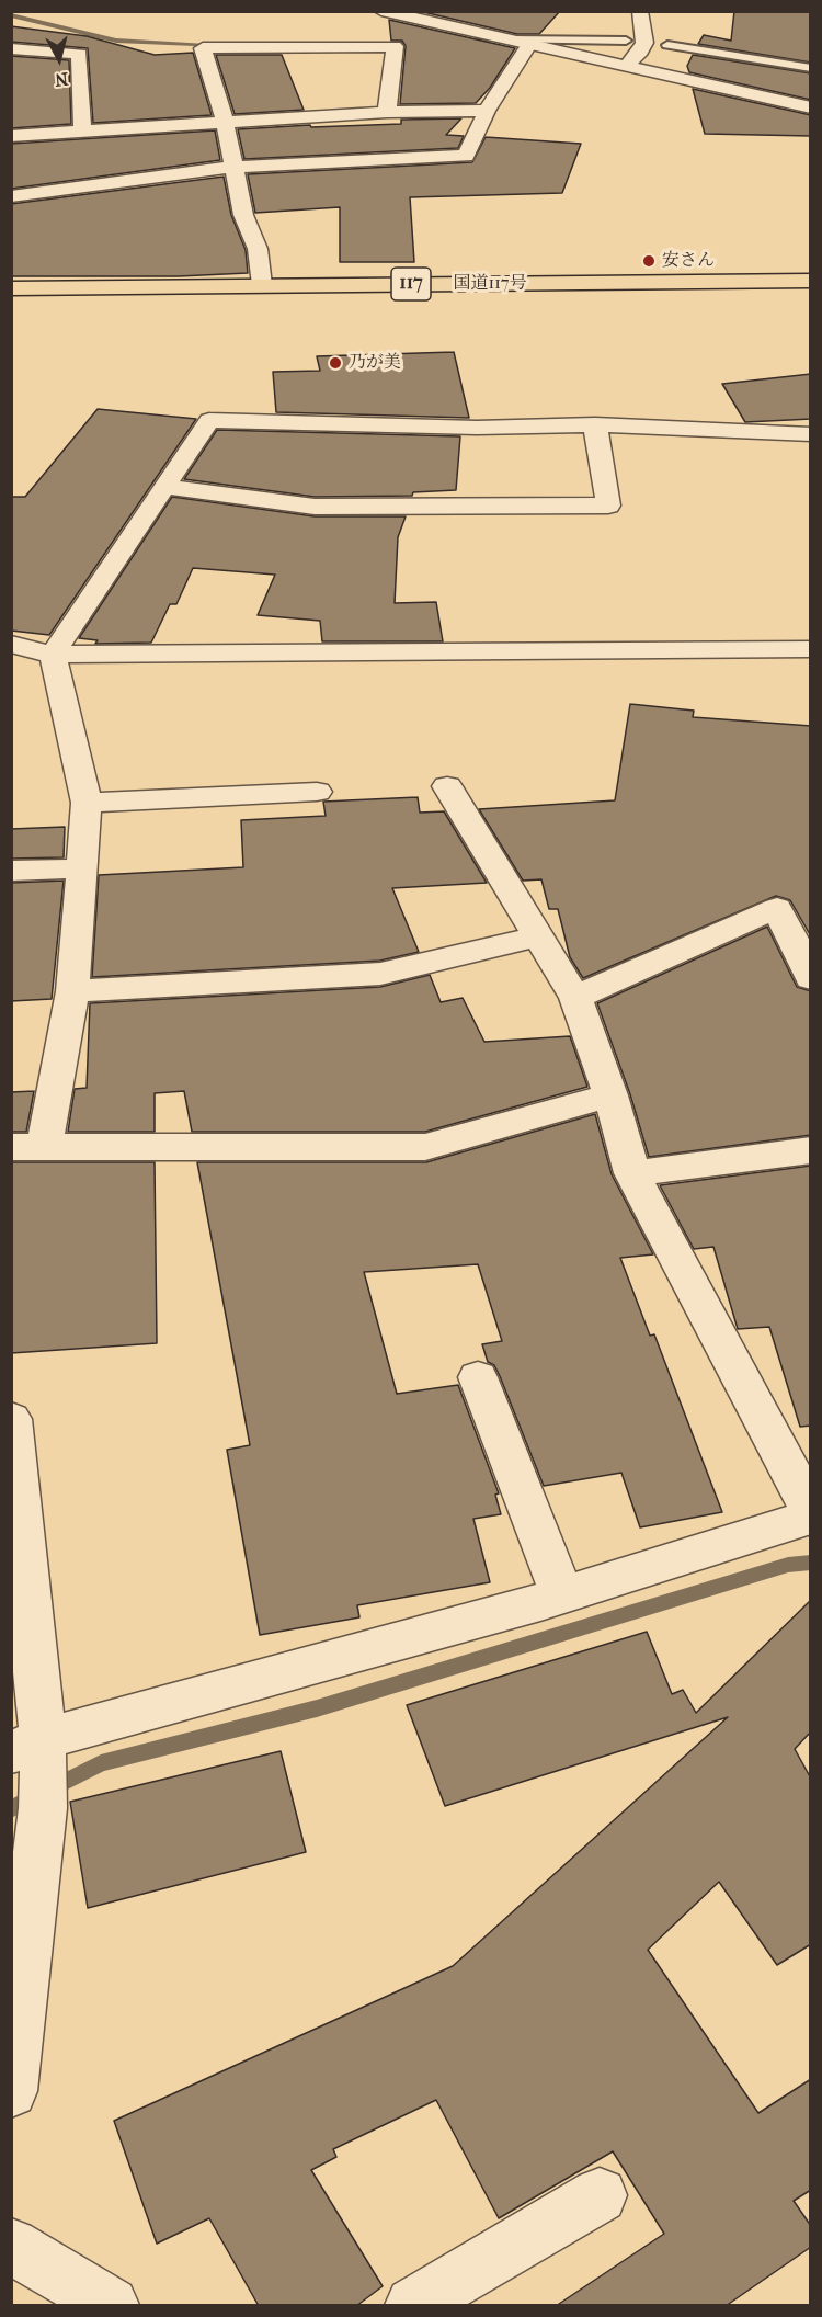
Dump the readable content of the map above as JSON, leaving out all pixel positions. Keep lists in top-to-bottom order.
{
  "streets": {
    "highway": ["117", "国道117号"]
  },
  "places": ["安さん", "乃が美"],
  "north": "bottom"
}
